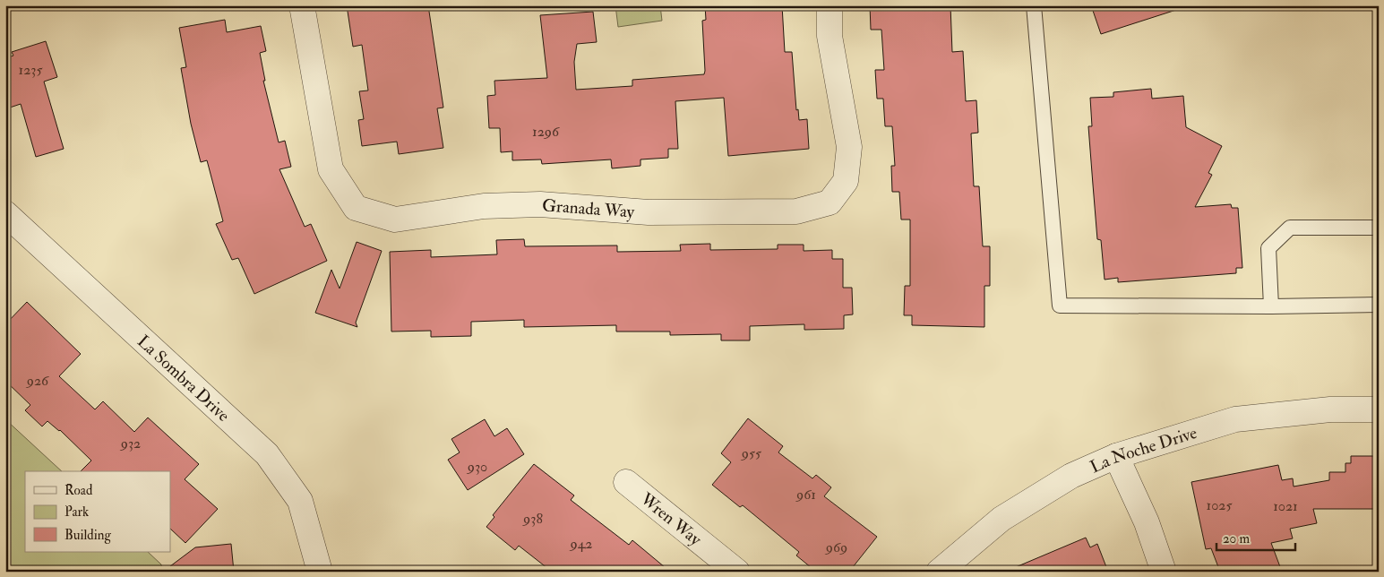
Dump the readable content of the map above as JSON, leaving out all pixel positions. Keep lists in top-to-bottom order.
{
  "streets": {
    "street": [
      "Granada Way",
      "La Sombra Drive",
      "La Noche Drive",
      "Wren Way"
    ]
  },
  "house_numbers": [
    "1235",
    "1296",
    "926",
    "932",
    "955",
    "930",
    "961",
    "1025",
    "1021",
    "938",
    "942",
    "969"
  ],
  "legend": ["Road", "Park", "Building"],
  "scale_bar": "20 m"
}
